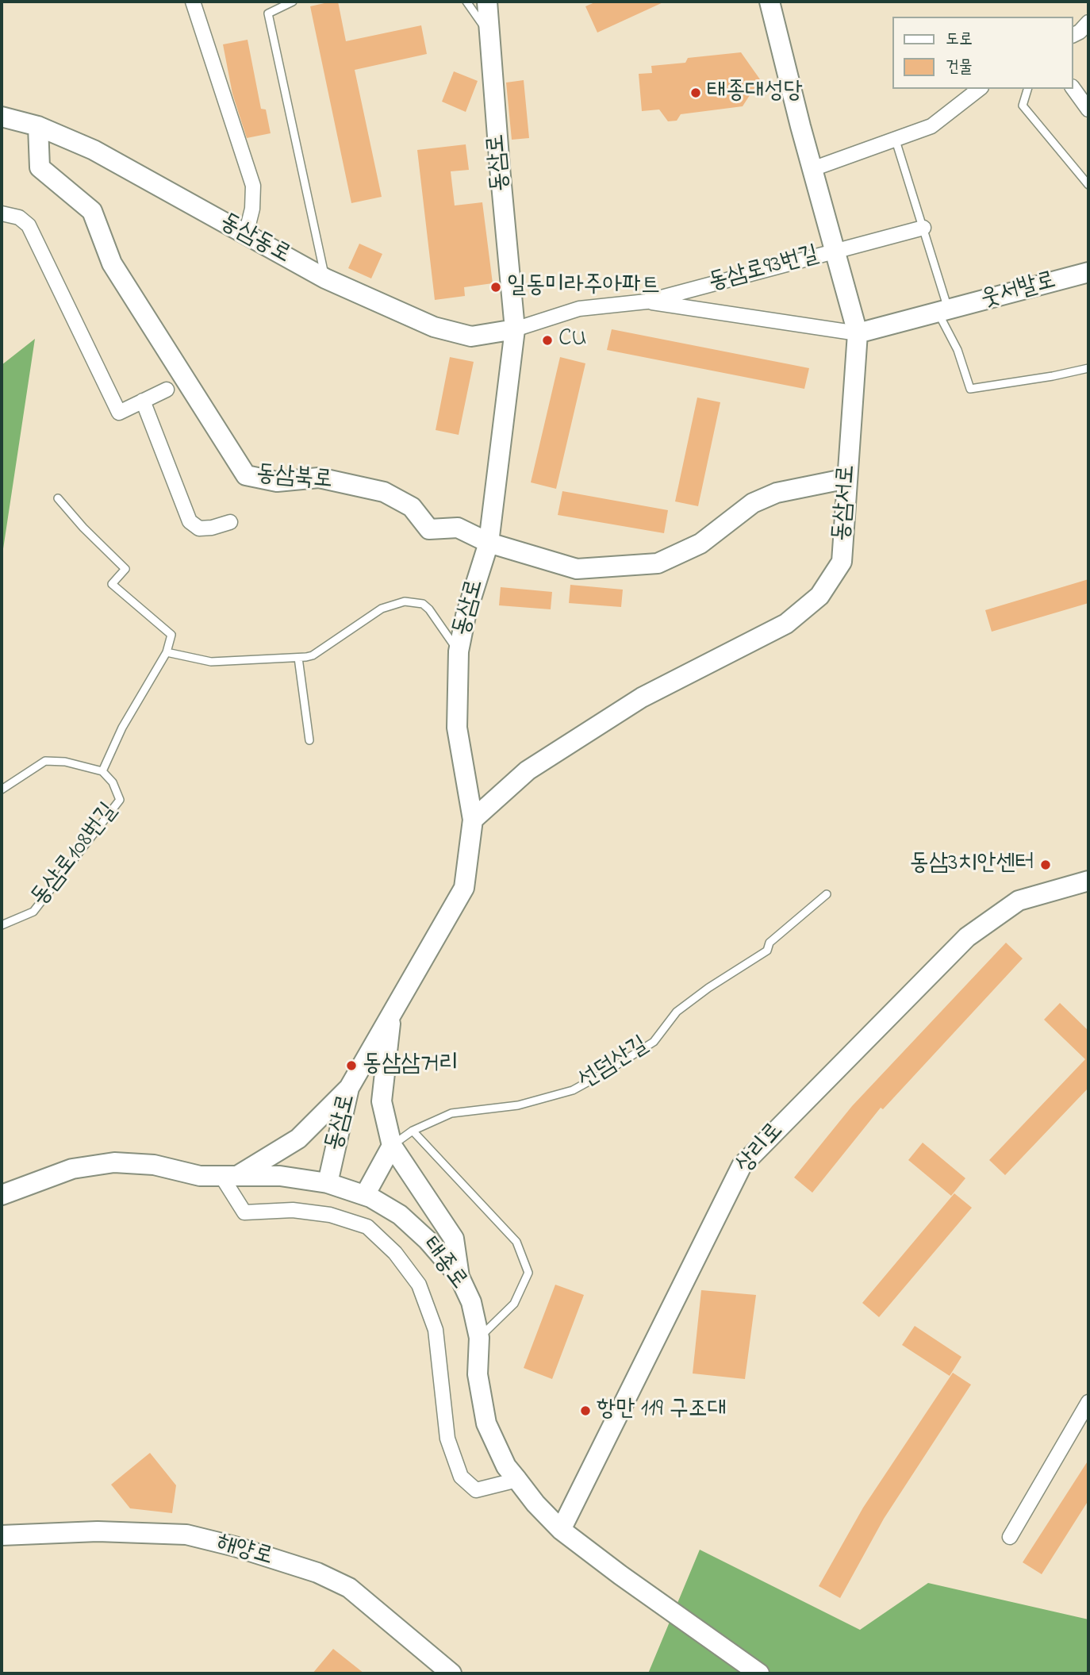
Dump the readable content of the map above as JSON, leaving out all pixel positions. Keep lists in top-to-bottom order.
{
  "streets": {
    "street": [
      "동삼로",
      "동삼동로",
      "동삼로93번길",
      "웃서발로",
      "동삼북로",
      "동삼서로",
      "상리로",
      "태종로",
      "해양로"
    ],
    "lane": ["동삼로108번길", "선덤산길"]
  },
  "crossings": [
    ["동삼로", "동삼동로"],
    ["동삼로", "동삼로93번길"],
    ["동삼로", "동삼북로"],
    ["동삼로", "동삼서로"],
    ["동삼로", "태종로"],
    ["동삼동로", "동삼로93번길"],
    ["동삼동로", "동삼북로"],
    ["동삼로93번길", "웃서발로"],
    ["동삼로93번길", "동삼서로"],
    ["웃서발로", "동삼서로"],
    ["동삼북로", "동삼서로"],
    ["상리로", "태종로"]
  ],
  "places": [
    "태종대성당",
    "일동미라주아파트",
    "CU",
    "동삼3치안센터",
    "동삼삼거리",
    "항만 119 구조대"
  ],
  "legend": ["도로", "건물"]
}
